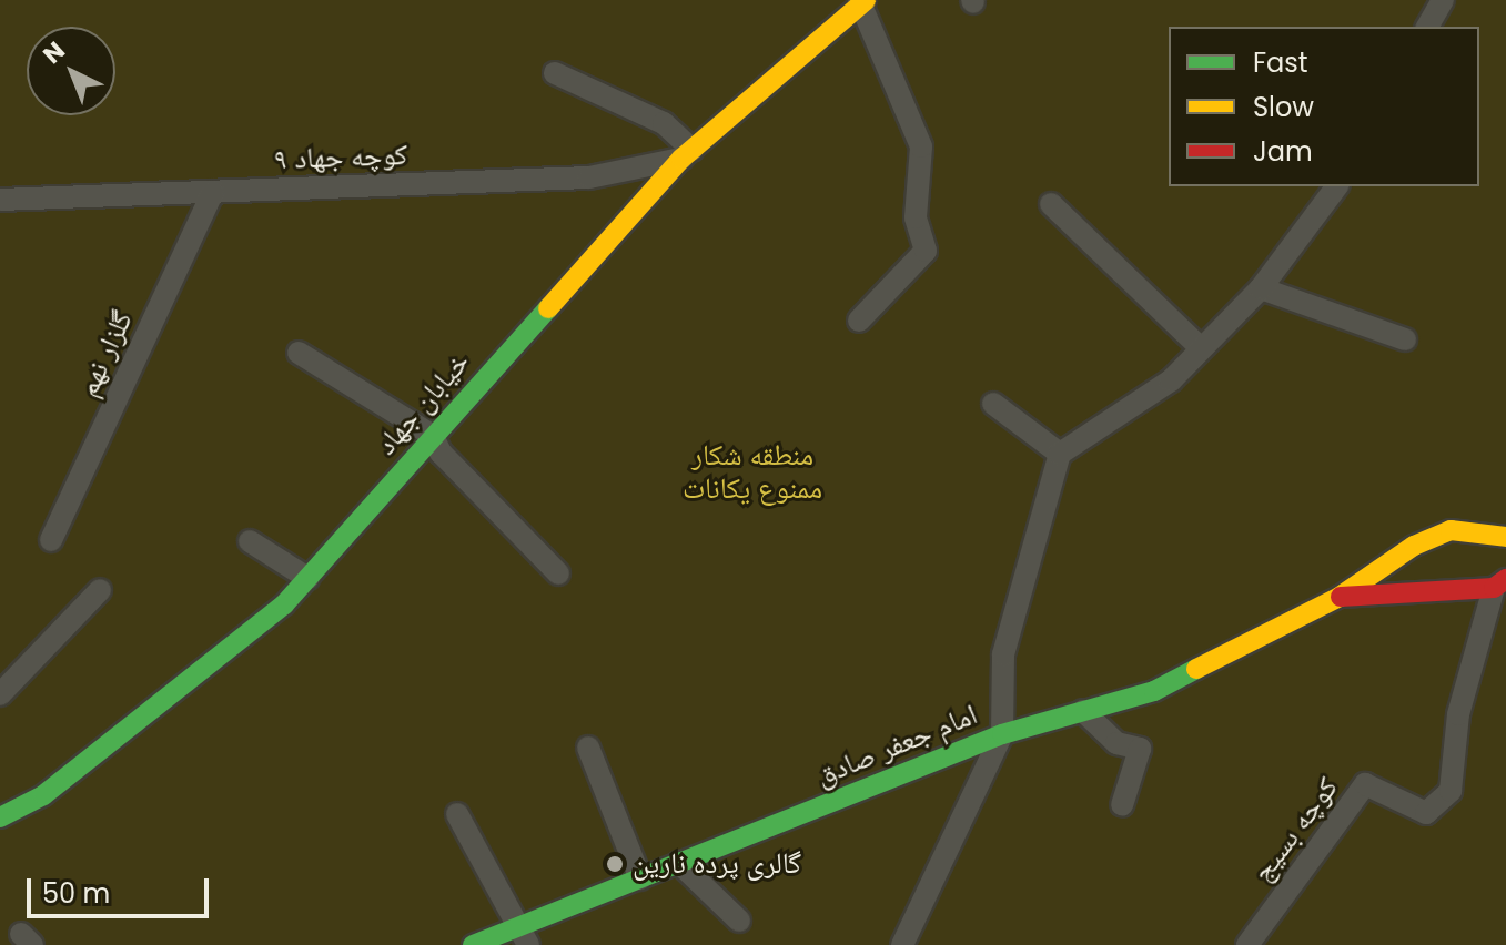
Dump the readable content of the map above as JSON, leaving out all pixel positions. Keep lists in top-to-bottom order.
{
  "streets": {
    "main road": ["خیابان جهاد", "امام جعفر صادق"],
    "street": ["کوچه جهاد ۹", "گلزار نهم", "کوچه بسیج"]
  },
  "crossings": [
    ["کوچه جهاد ۹", "گلزار نهم"],
    ["کوچه جهاد ۹", "خیابان جهاد"]
  ],
  "parks": ["منطقه شکار ممنوع یکانات"],
  "places": ["گالری پرده نارین"],
  "legend": ["Fast", "Slow", "Jam"],
  "scale_bar": "50 m",
  "north": "top left"
}
